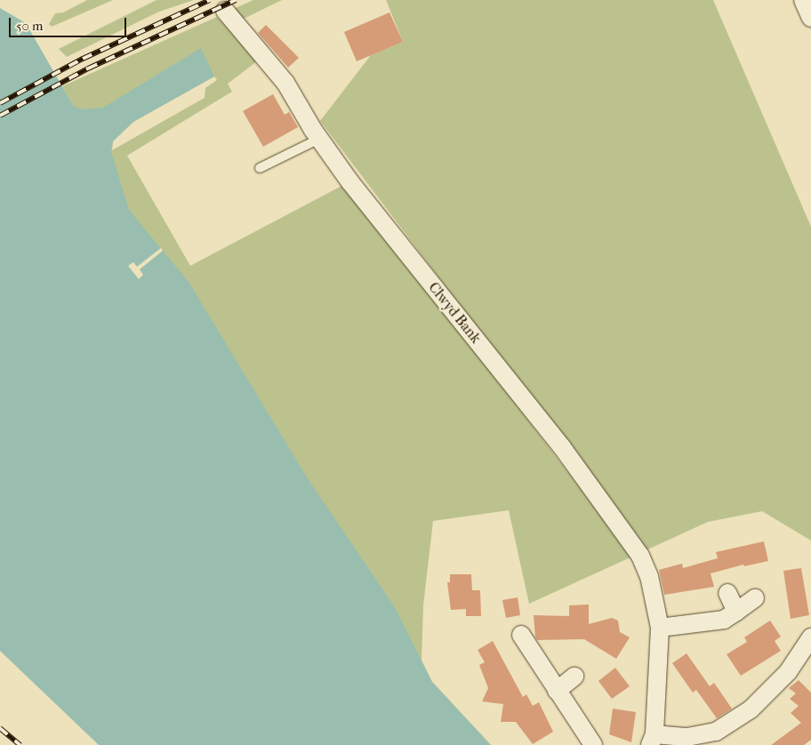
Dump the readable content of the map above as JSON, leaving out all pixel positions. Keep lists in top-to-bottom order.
{
  "streets": {
    "street": ["Clwyd Bank"]
  },
  "scale_bar": "50 m"
}
